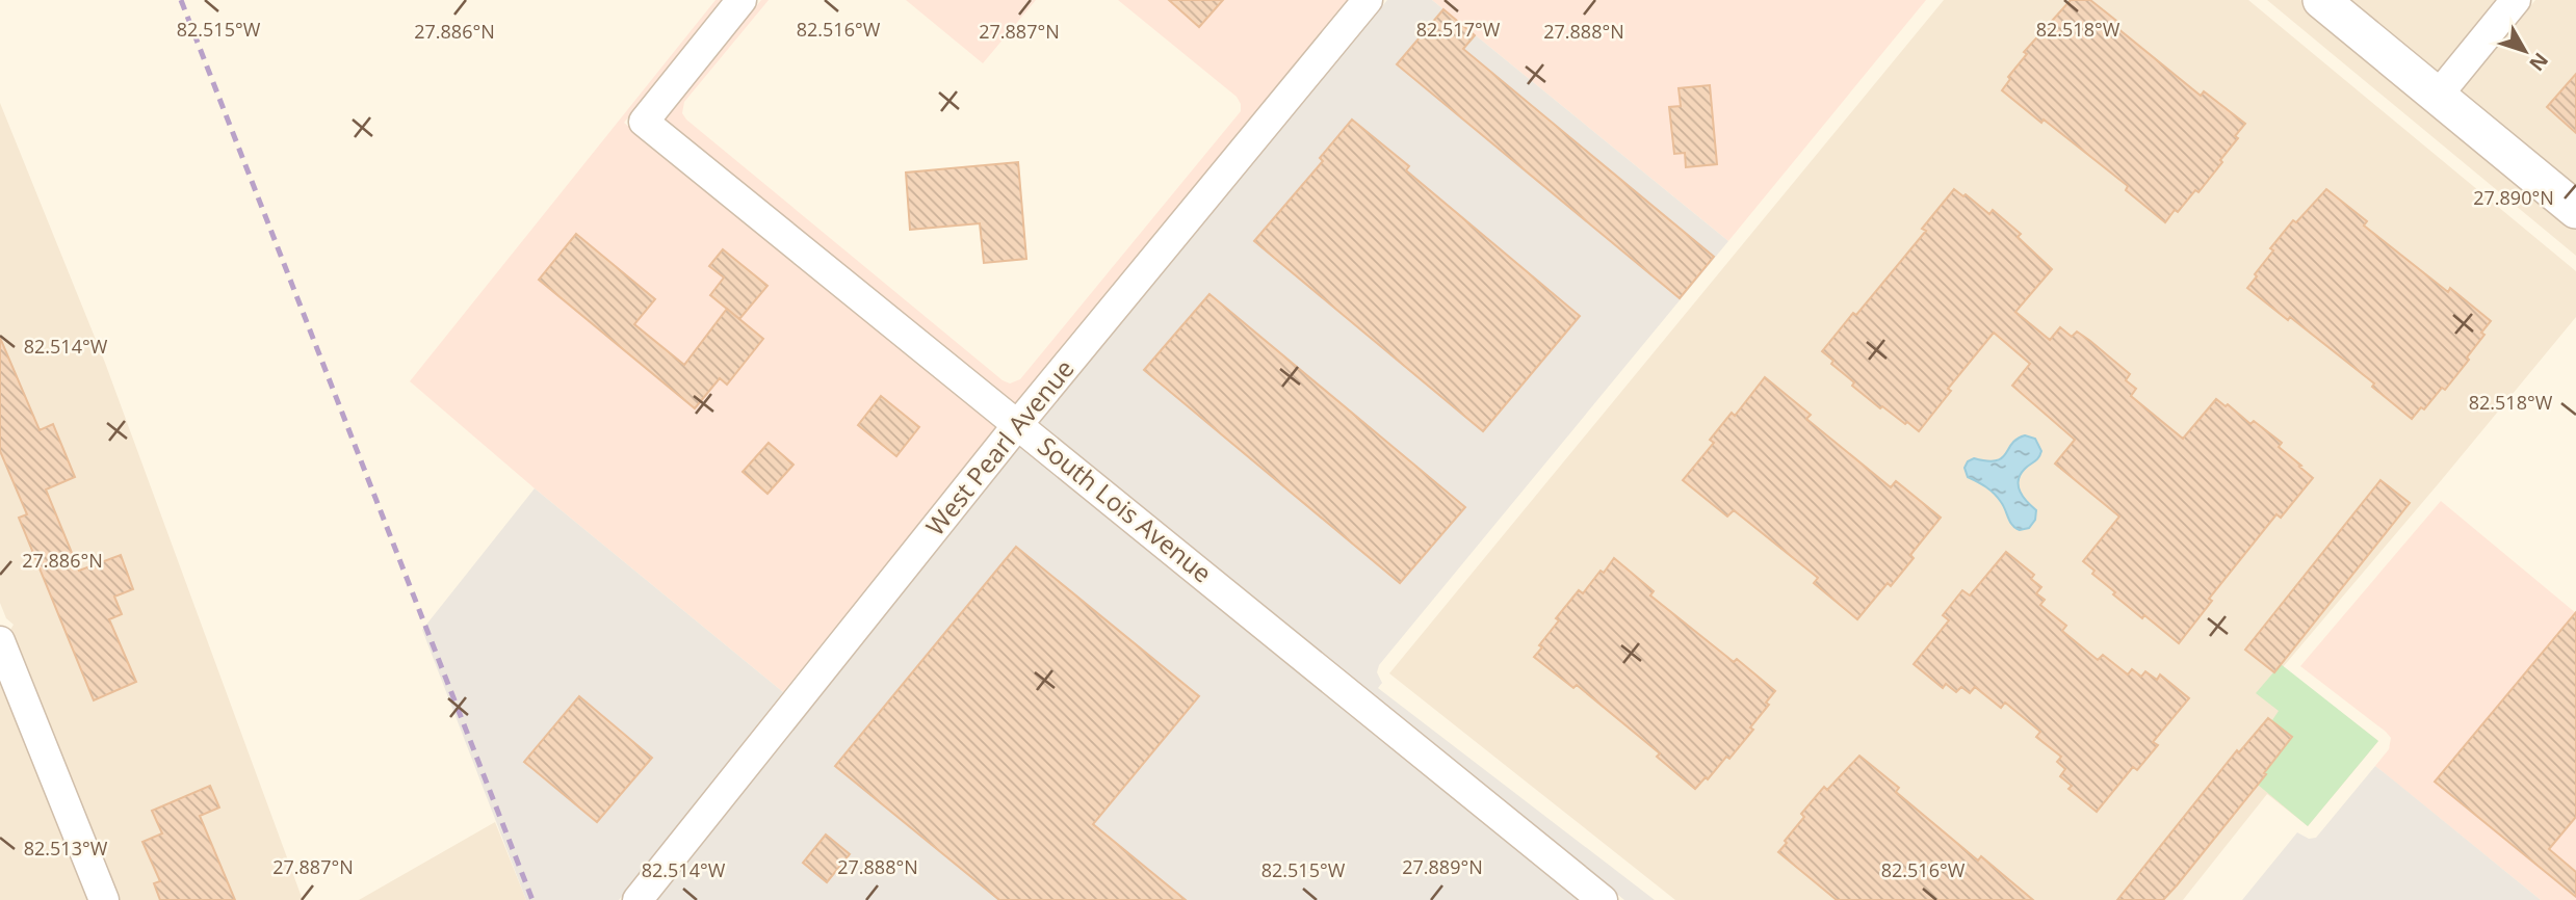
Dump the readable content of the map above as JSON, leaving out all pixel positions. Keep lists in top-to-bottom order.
{
  "streets": {
    "street": ["West Pearl Avenue", "South Lois Avenue"]
  },
  "crossings": [
    ["West Pearl Avenue", "South Lois Avenue"]
  ],
  "north": "bottom right",
  "coordinates": [
    "82.515°W",
    "82.518°W",
    "82.516°W",
    "82.517°W",
    "27.887°N",
    "27.888°N",
    "27.886°N",
    "27.890°N",
    "82.514°W",
    "82.513°W",
    "27.889°N"
  ]
}
